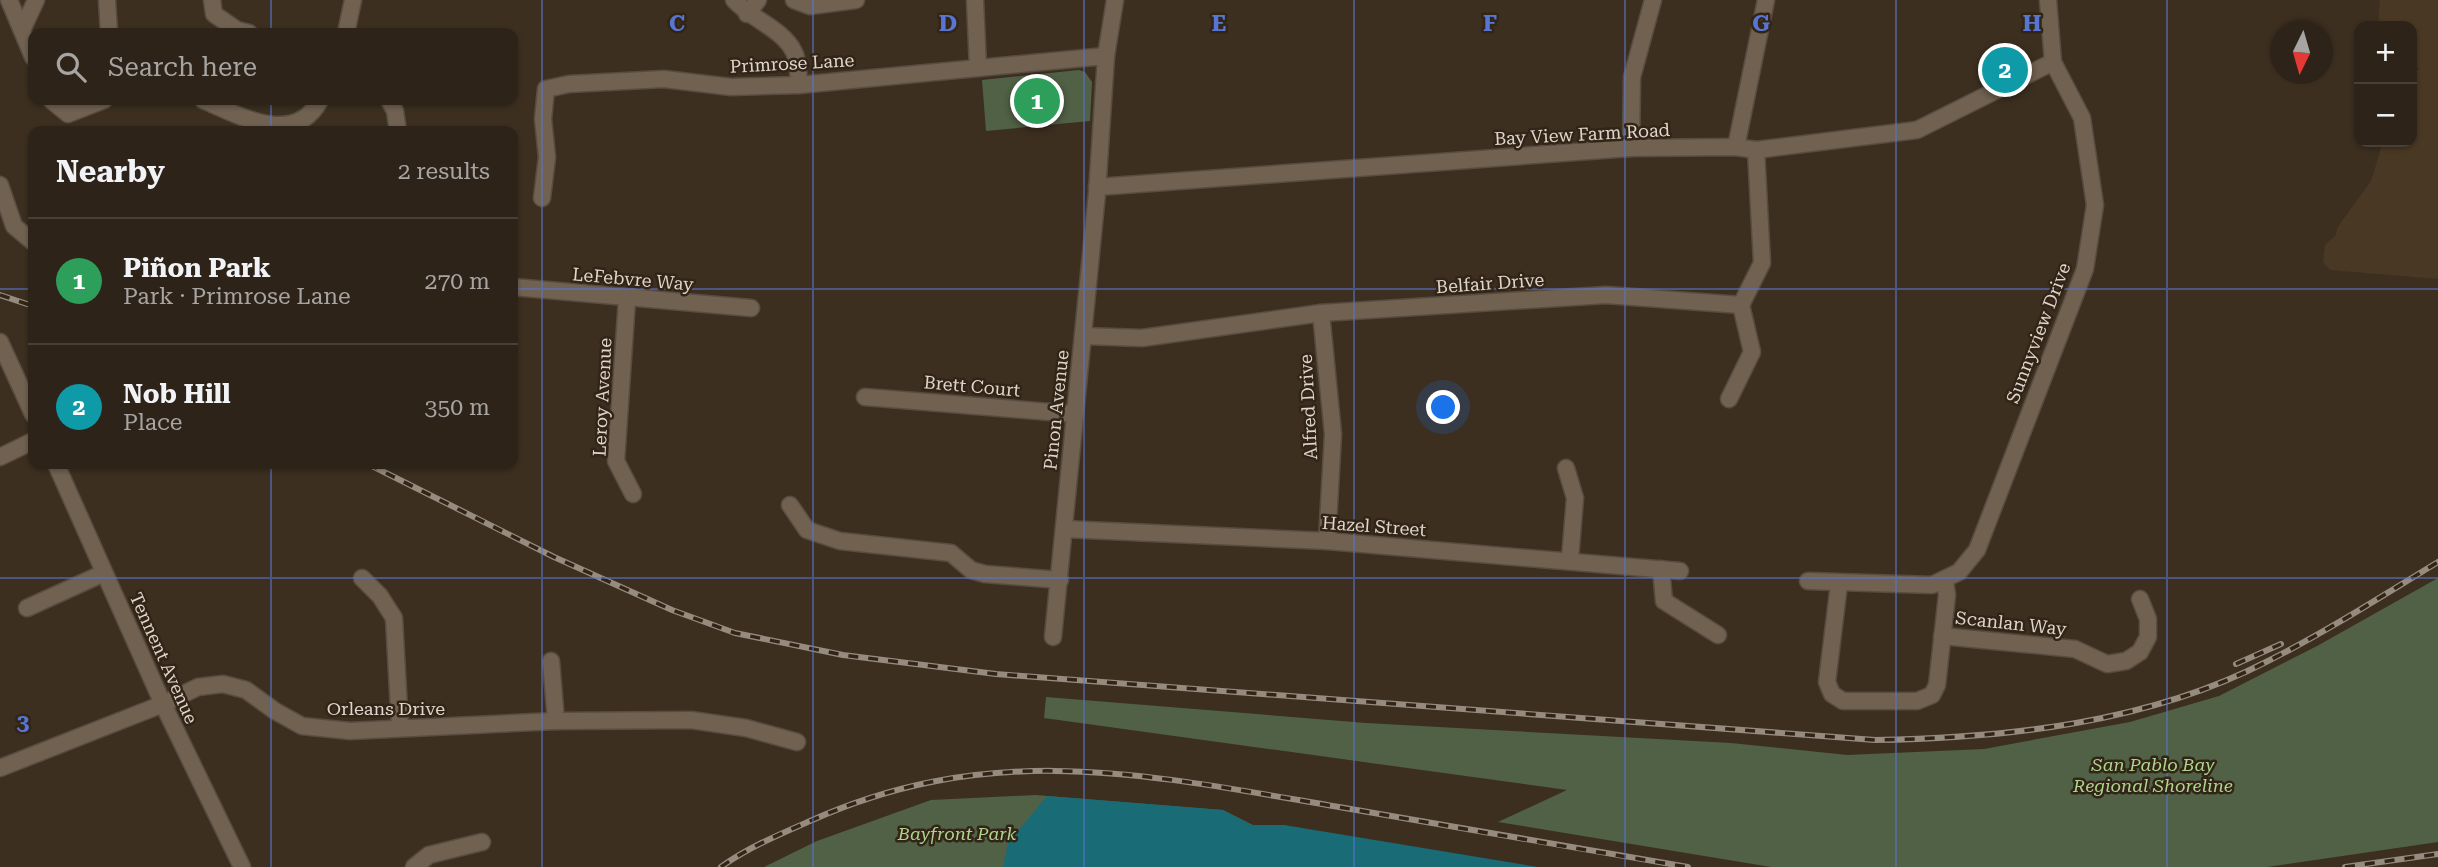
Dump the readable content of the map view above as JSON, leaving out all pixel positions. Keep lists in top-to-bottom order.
{
  "streets": {
    "street": [
      "Primrose Lane",
      "Bay View Farm Road",
      "LeFebvre Way",
      "Belfair Drive",
      "Sunnyview Drive",
      "Brett Court",
      "Leroy Avenue",
      "Alfred Drive",
      "Pinon Avenue",
      "Hazel Street",
      "Scanlan Way",
      "Tennent Avenue",
      "Orleans Drive"
    ]
  },
  "crossings": [
    ["Primrose Lane", "Pinon Avenue"],
    ["Bay View Farm Road", "Sunnyview Drive"],
    ["Bay View Farm Road", "Pinon Avenue"],
    ["LeFebvre Way", "Leroy Avenue"],
    ["Belfair Drive", "Alfred Drive"],
    ["Belfair Drive", "Pinon Avenue"],
    ["Brett Court", "Pinon Avenue"],
    ["Alfred Drive", "Hazel Street"],
    ["Pinon Avenue", "Hazel Street"],
    ["Tennent Avenue", "Orleans Drive"]
  ],
  "parks": ["San Pablo Bay Regional Shoreline", "Bayfront Park"],
  "north": "bottom",
  "page": {
    "map_buttons": ["+", "−"],
    "search": "Search here",
    "pins": ["2", "1"],
    "heading": ["Nearby", "2 results"],
    "list": [
      {
        "mark": "1",
        "name": "Piñon Park",
        "note": "Park · Primrose Lane",
        "value": "270 m"
      },
      {
        "mark": "2",
        "name": "Nob Hill",
        "note": "Place",
        "value": "350 m"
      }
    ]
  },
  "grid": {
    "columns": [
      "C",
      "D",
      "E",
      "F",
      "G",
      "H"
    ],
    "rows": ["3"]
  }
}
